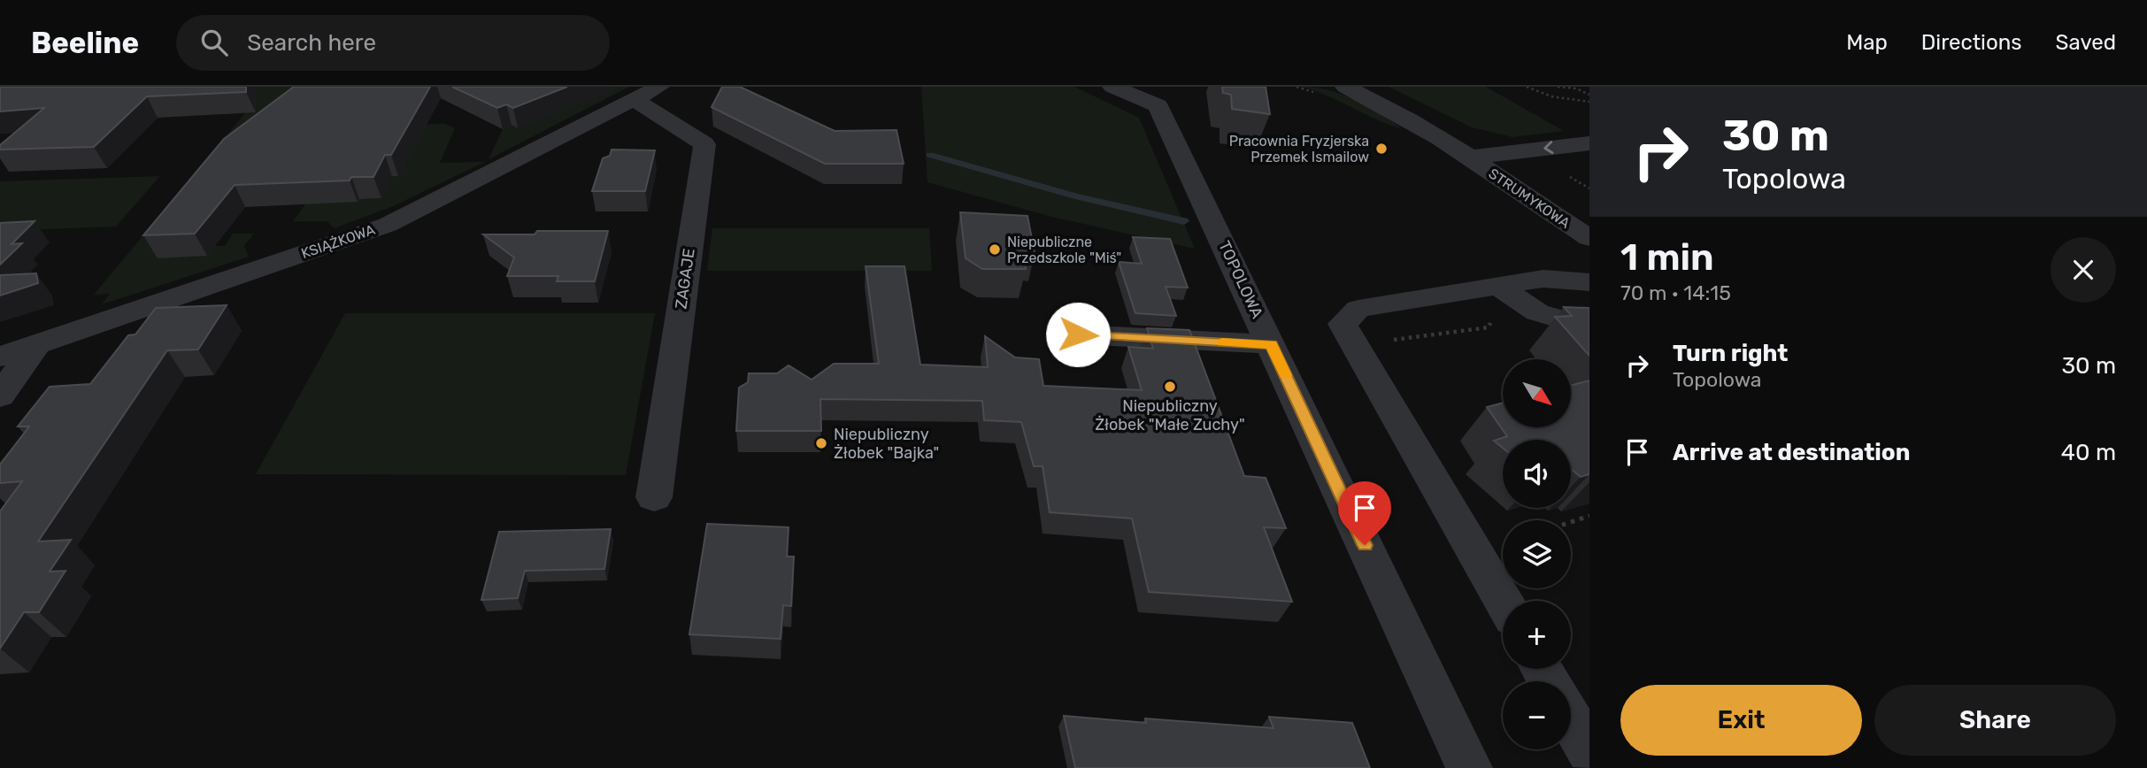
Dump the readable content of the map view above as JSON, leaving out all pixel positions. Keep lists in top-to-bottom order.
{
  "streets": {
    "street": [
      "STRUMYKOWA",
      "KSIĄŻKOWA",
      "ZAGAJE",
      "TOPOLOWA"
    ]
  },
  "crossings": [
    ["KSIĄŻKOWA", "ZAGAJE"]
  ],
  "places": [
    "Pracownia Fryzjerska Przemek Ismailow",
    "Niepubliczne Przedszkole \"Miś\"",
    "Niepubliczny Żłobek \"Małe Zuchy\"",
    "Niepubliczny Żłobek \"Bajka\""
  ],
  "north": "bottom right",
  "page": {
    "header": "Beeline",
    "search": "Search here",
    "nav": ["Map", "Directions", "Saved"],
    "turn": ["30 m", "Topolowa"],
    "heading": ["1 min", "70 m · 14:15"],
    "list": [
      {
        "name": "Turn right",
        "note": "Topolowa",
        "value": "30 m"
      },
      {
        "name": "Arrive at destination",
        "value": "40 m"
      }
    ],
    "map_buttons": ["+", "−"],
    "buttons": ["Exit", "Share"]
  }
}
